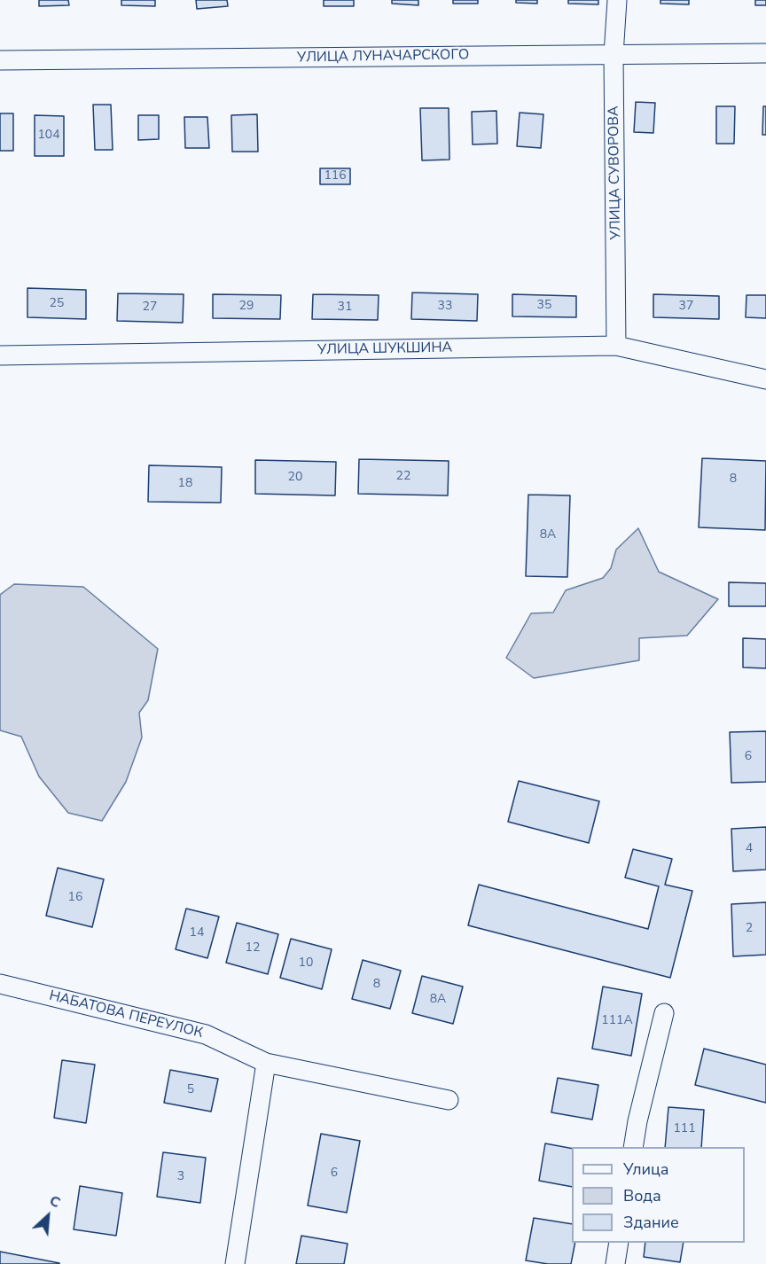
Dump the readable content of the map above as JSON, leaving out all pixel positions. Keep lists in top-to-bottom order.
{
  "streets": {
    "street": [
      "УЛИЦА ЛУНАЧАРСКОГО",
      "УЛИЦА СУВОРОВА",
      "УЛИЦА ШУКШИНА",
      "НАБАТОВА ПЕРЕУЛОК"
    ]
  },
  "crossings": [
    ["УЛИЦА ЛУНАЧАРСКОГО", "УЛИЦА СУВОРОВА"],
    ["УЛИЦА СУВОРОВА", "УЛИЦА ШУКШИНА"]
  ],
  "house_numbers": [
    "104",
    "116",
    "25",
    "35",
    "29",
    "33",
    "37",
    "27",
    "31",
    "22",
    "20",
    "8",
    "18",
    "8А",
    "6",
    "4",
    "16",
    "2",
    "14",
    "12",
    "10",
    "8",
    "8А",
    "111А",
    "5",
    "111",
    "6",
    "3"
  ],
  "legend": ["Улица", "Вода", "Здание"],
  "north": "top right"
}
